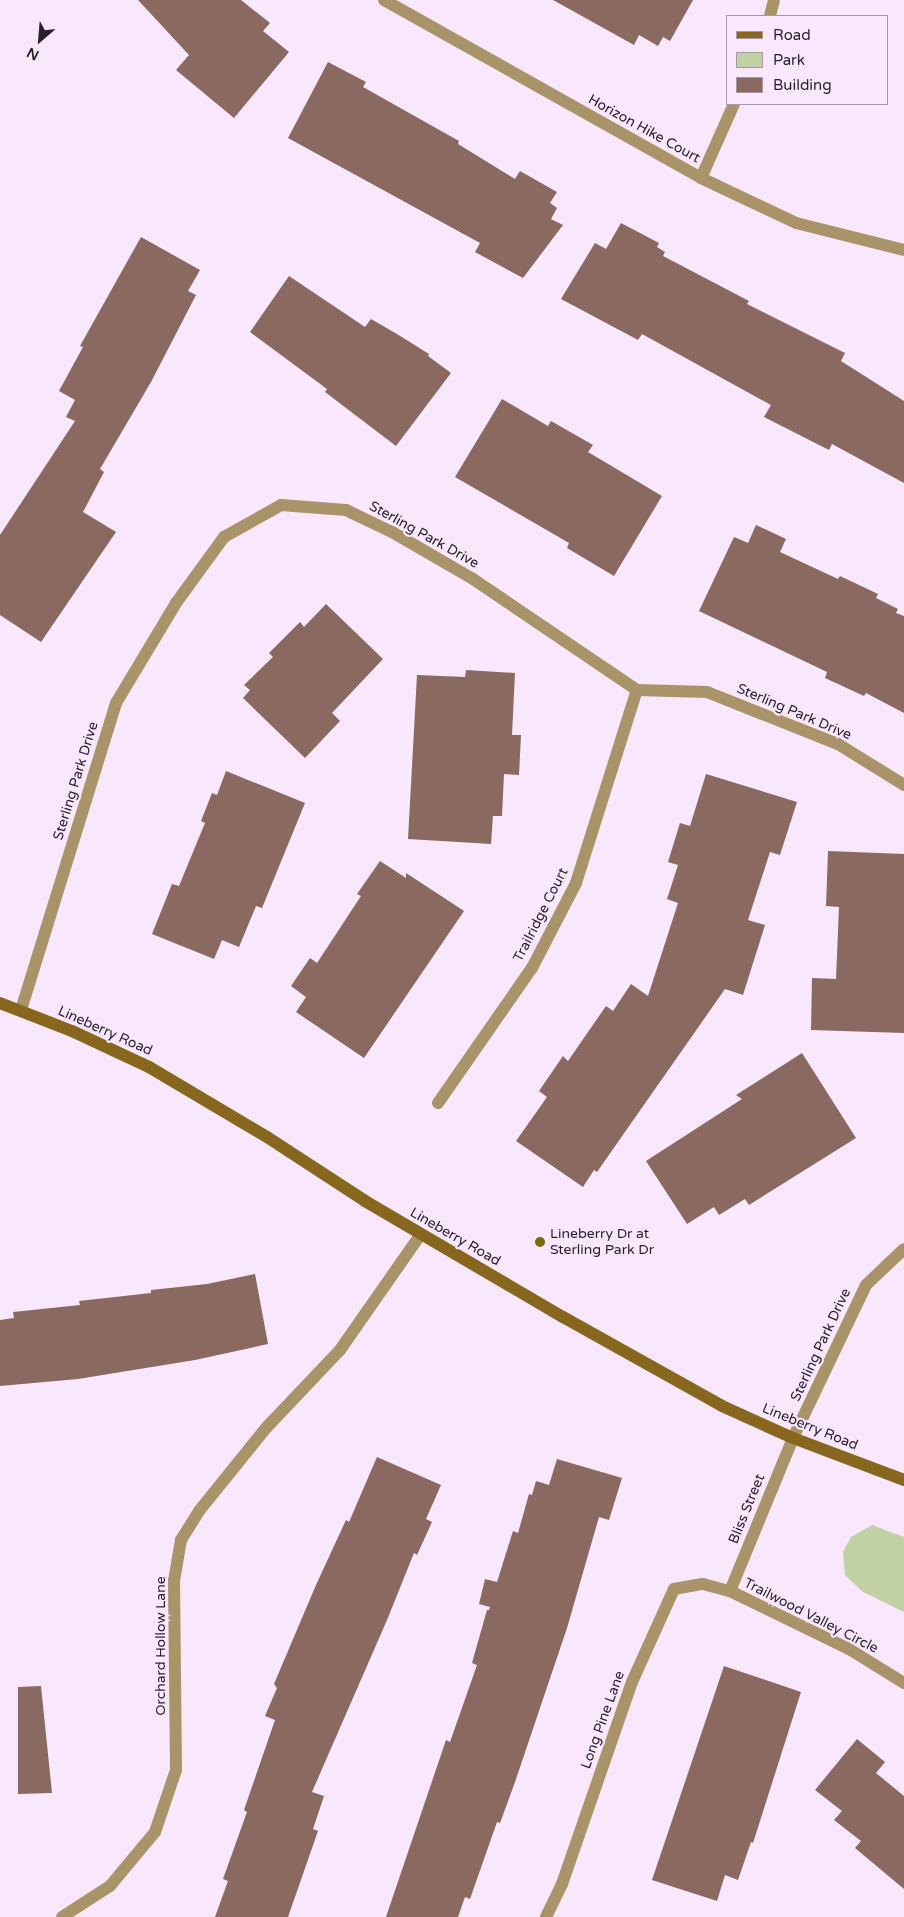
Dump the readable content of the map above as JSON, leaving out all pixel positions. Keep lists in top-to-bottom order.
{
  "streets": {
    "street": [
      "Horizon Hike Court",
      "Sterling Park Drive",
      "Trailridge Court",
      "Lineberry Road",
      "Bliss Street",
      "Trailwood Valley Circle",
      "Orchard Hollow Lane",
      "Long Pine Lane"
    ]
  },
  "crossings": [
    ["Sterling Park Drive", "Trailridge Court"],
    ["Sterling Park Drive", "Lineberry Road"],
    ["Sterling Park Drive", "Bliss Street"],
    ["Lineberry Road", "Bliss Street"],
    ["Lineberry Road", "Orchard Hollow Lane"],
    ["Bliss Street", "Trailwood Valley Circle"],
    ["Bliss Street", "Long Pine Lane"],
    ["Trailwood Valley Circle", "Long Pine Lane"]
  ],
  "places": ["Lineberry Dr at Sterling Park Dr"],
  "legend": ["Road", "Park", "Building"],
  "north": "bottom left"
}
